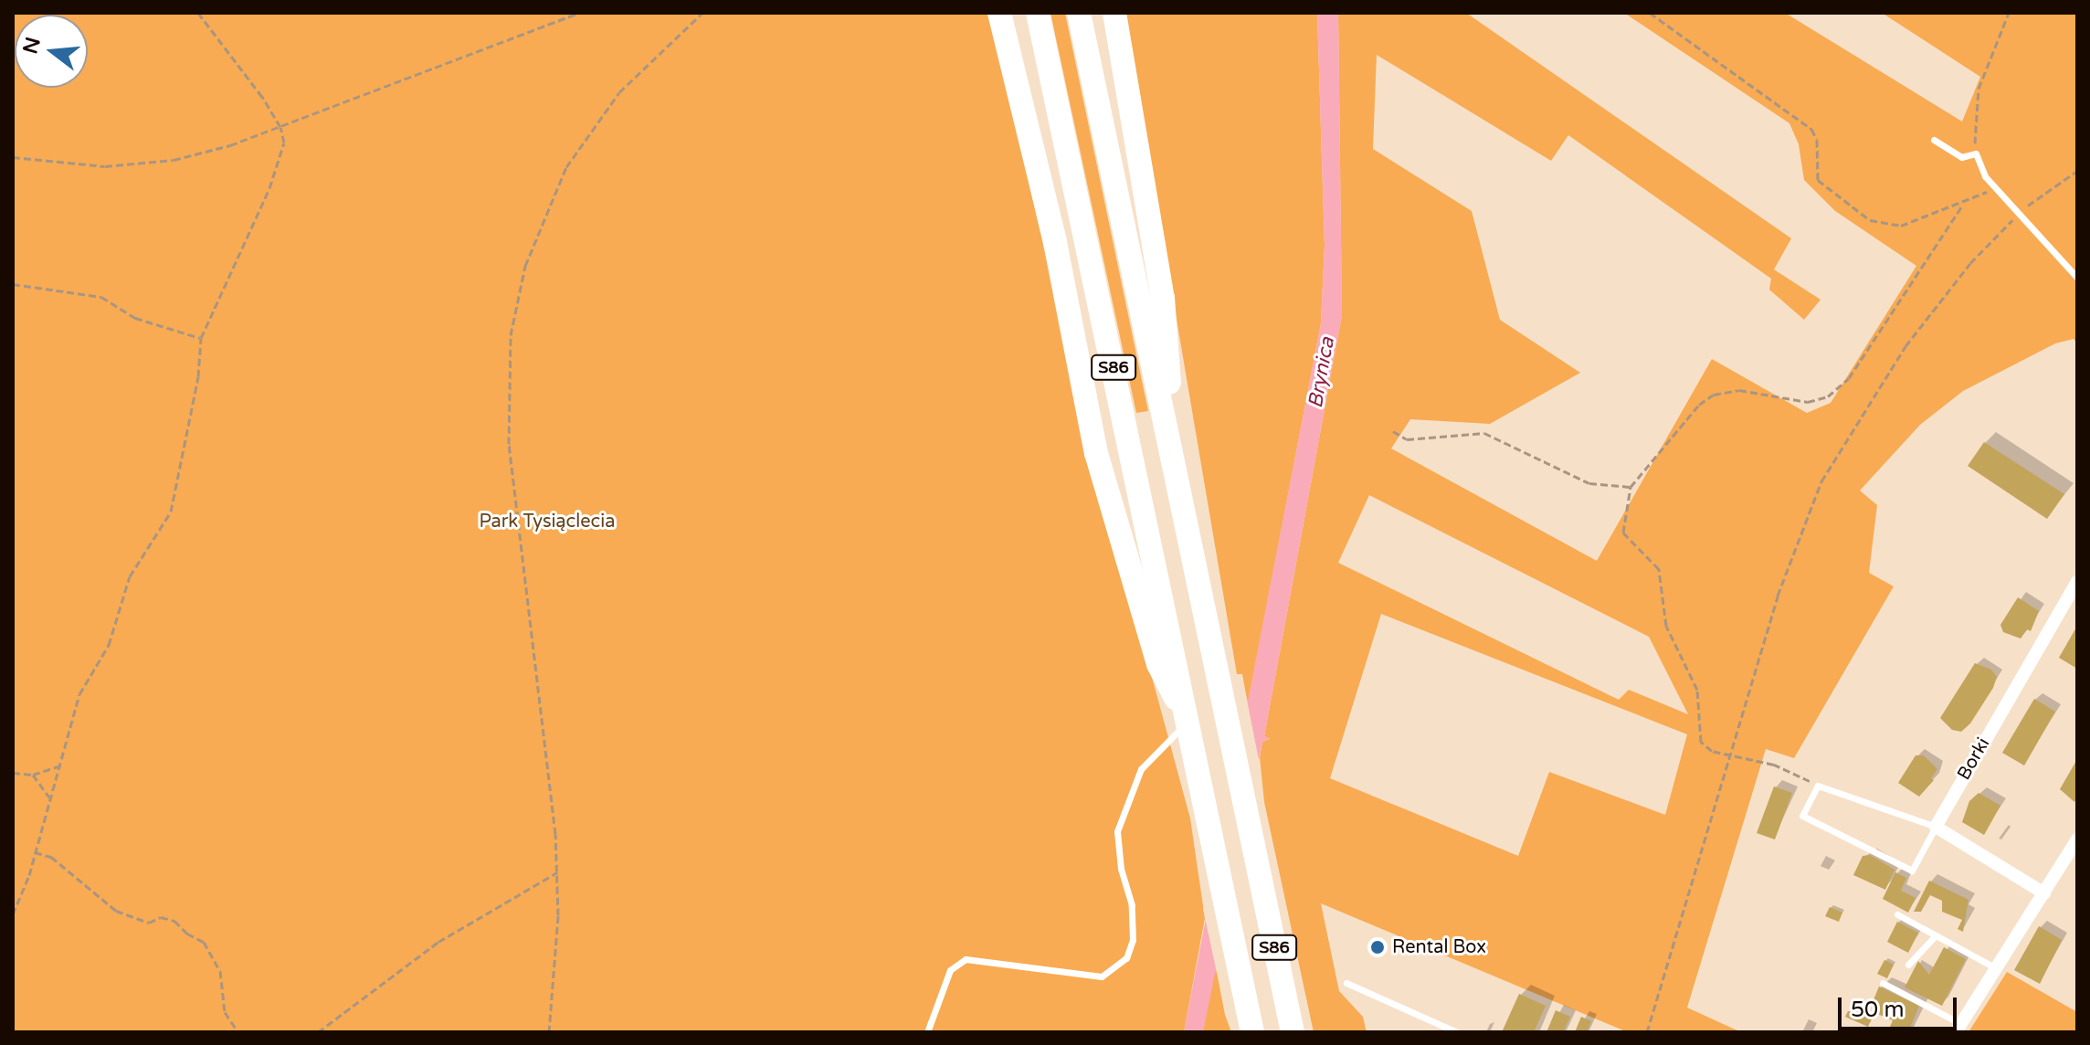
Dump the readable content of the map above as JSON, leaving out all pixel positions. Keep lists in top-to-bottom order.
{
  "streets": {
    "highway": ["S86"],
    "street": ["Borki"]
  },
  "water": ["Brynica"],
  "parks": ["Park Tysiąclecia"],
  "places": ["Rental Box"],
  "scale_bar": "50 m",
  "north": "left"
}
